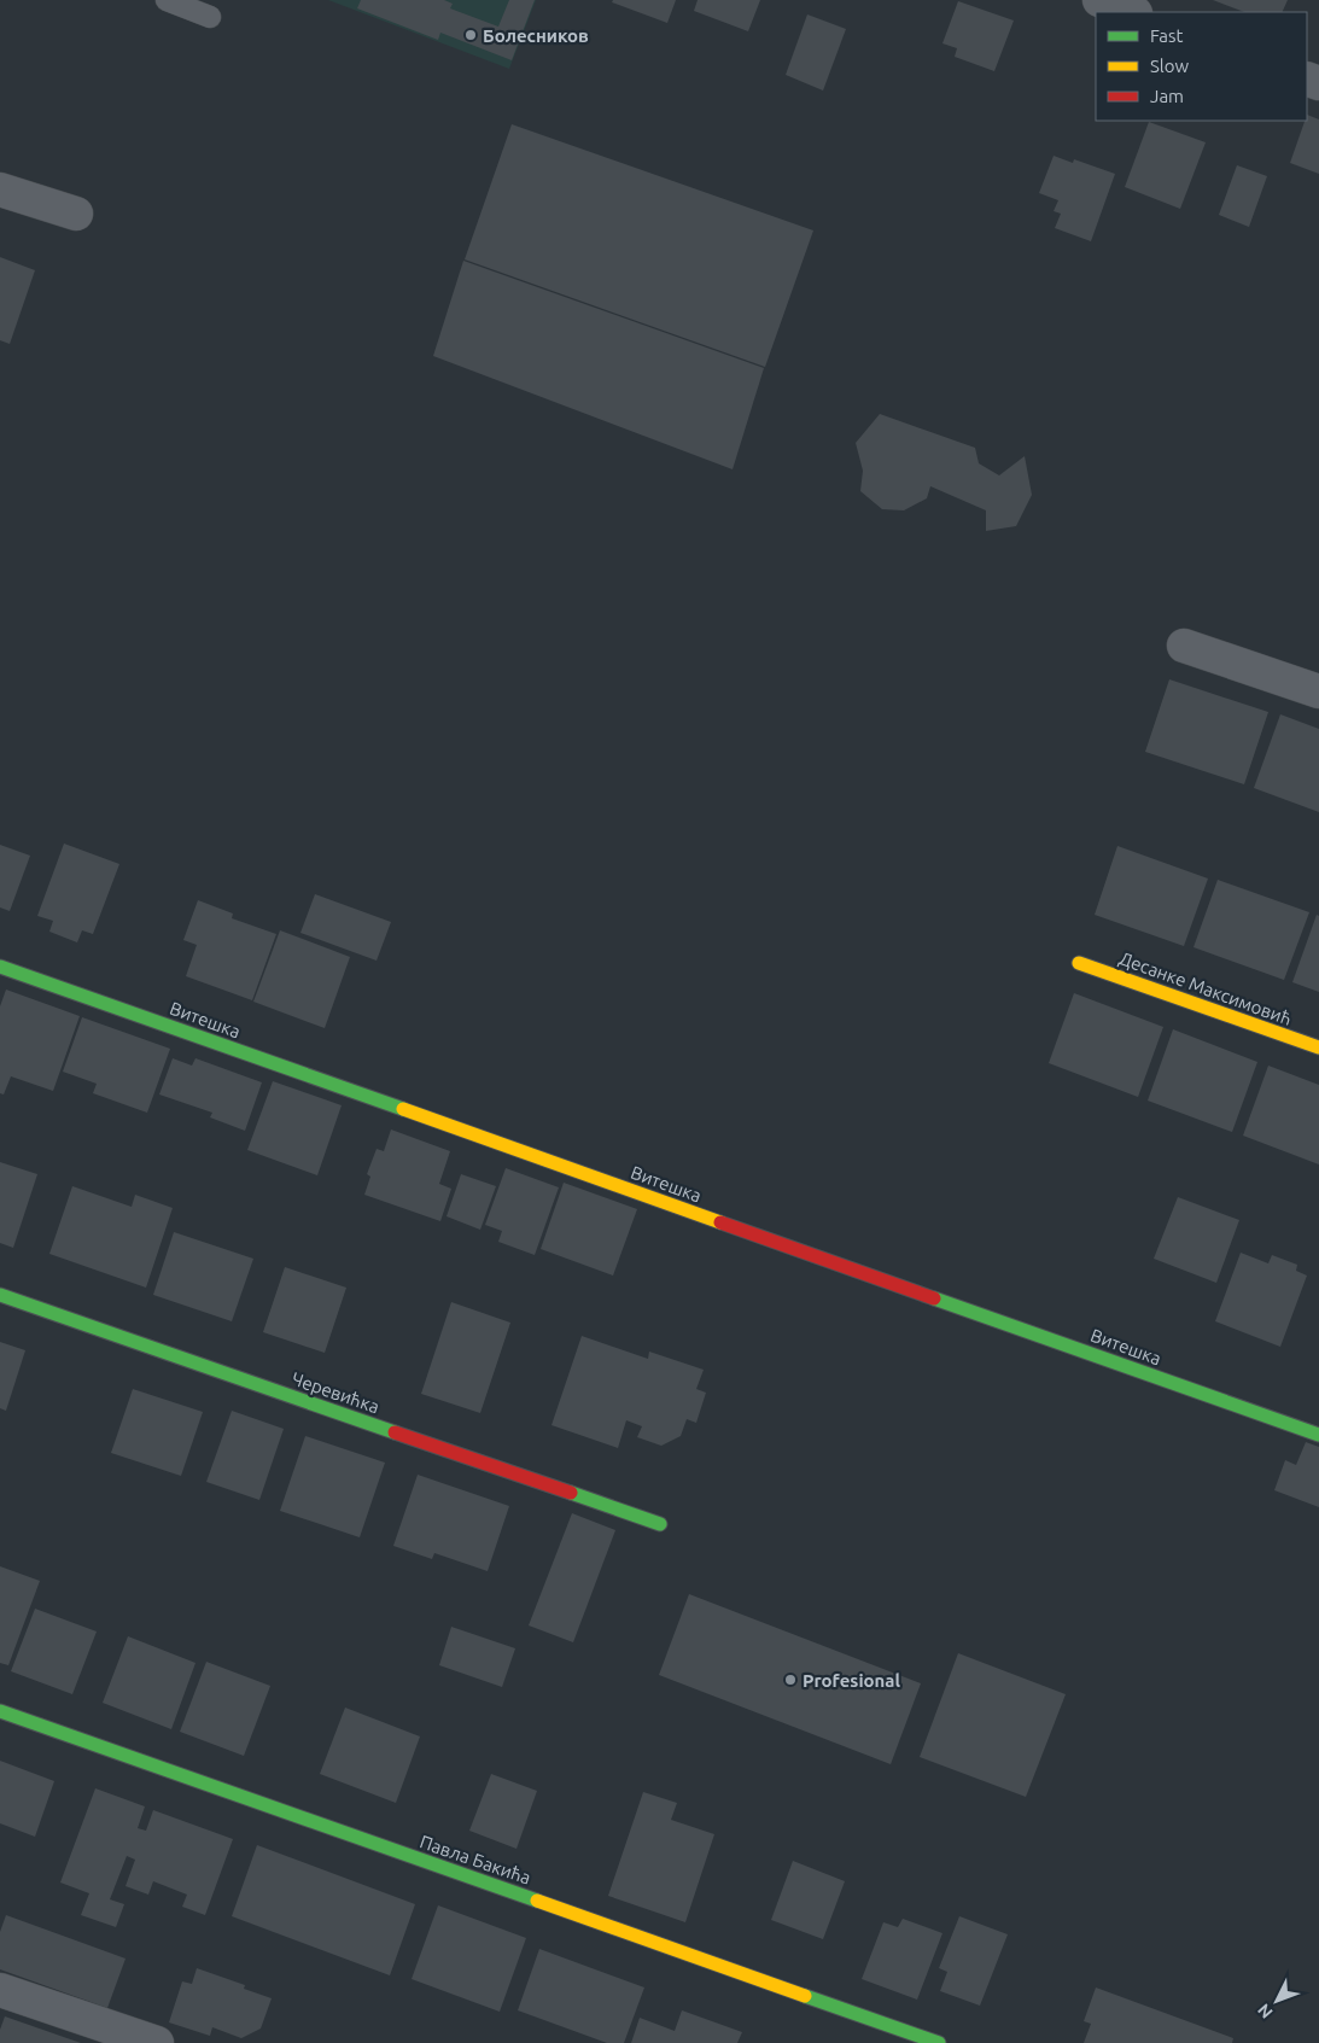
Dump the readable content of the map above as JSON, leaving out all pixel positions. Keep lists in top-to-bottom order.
{
  "streets": {
    "street": [
      "Десанке Максимовић",
      "Витешка",
      "Черевићка",
      "Павла Бакића"
    ]
  },
  "places": ["Болесников", "Profesional"],
  "legend": ["Fast", "Slow", "Jam"],
  "north": "bottom left"
}
